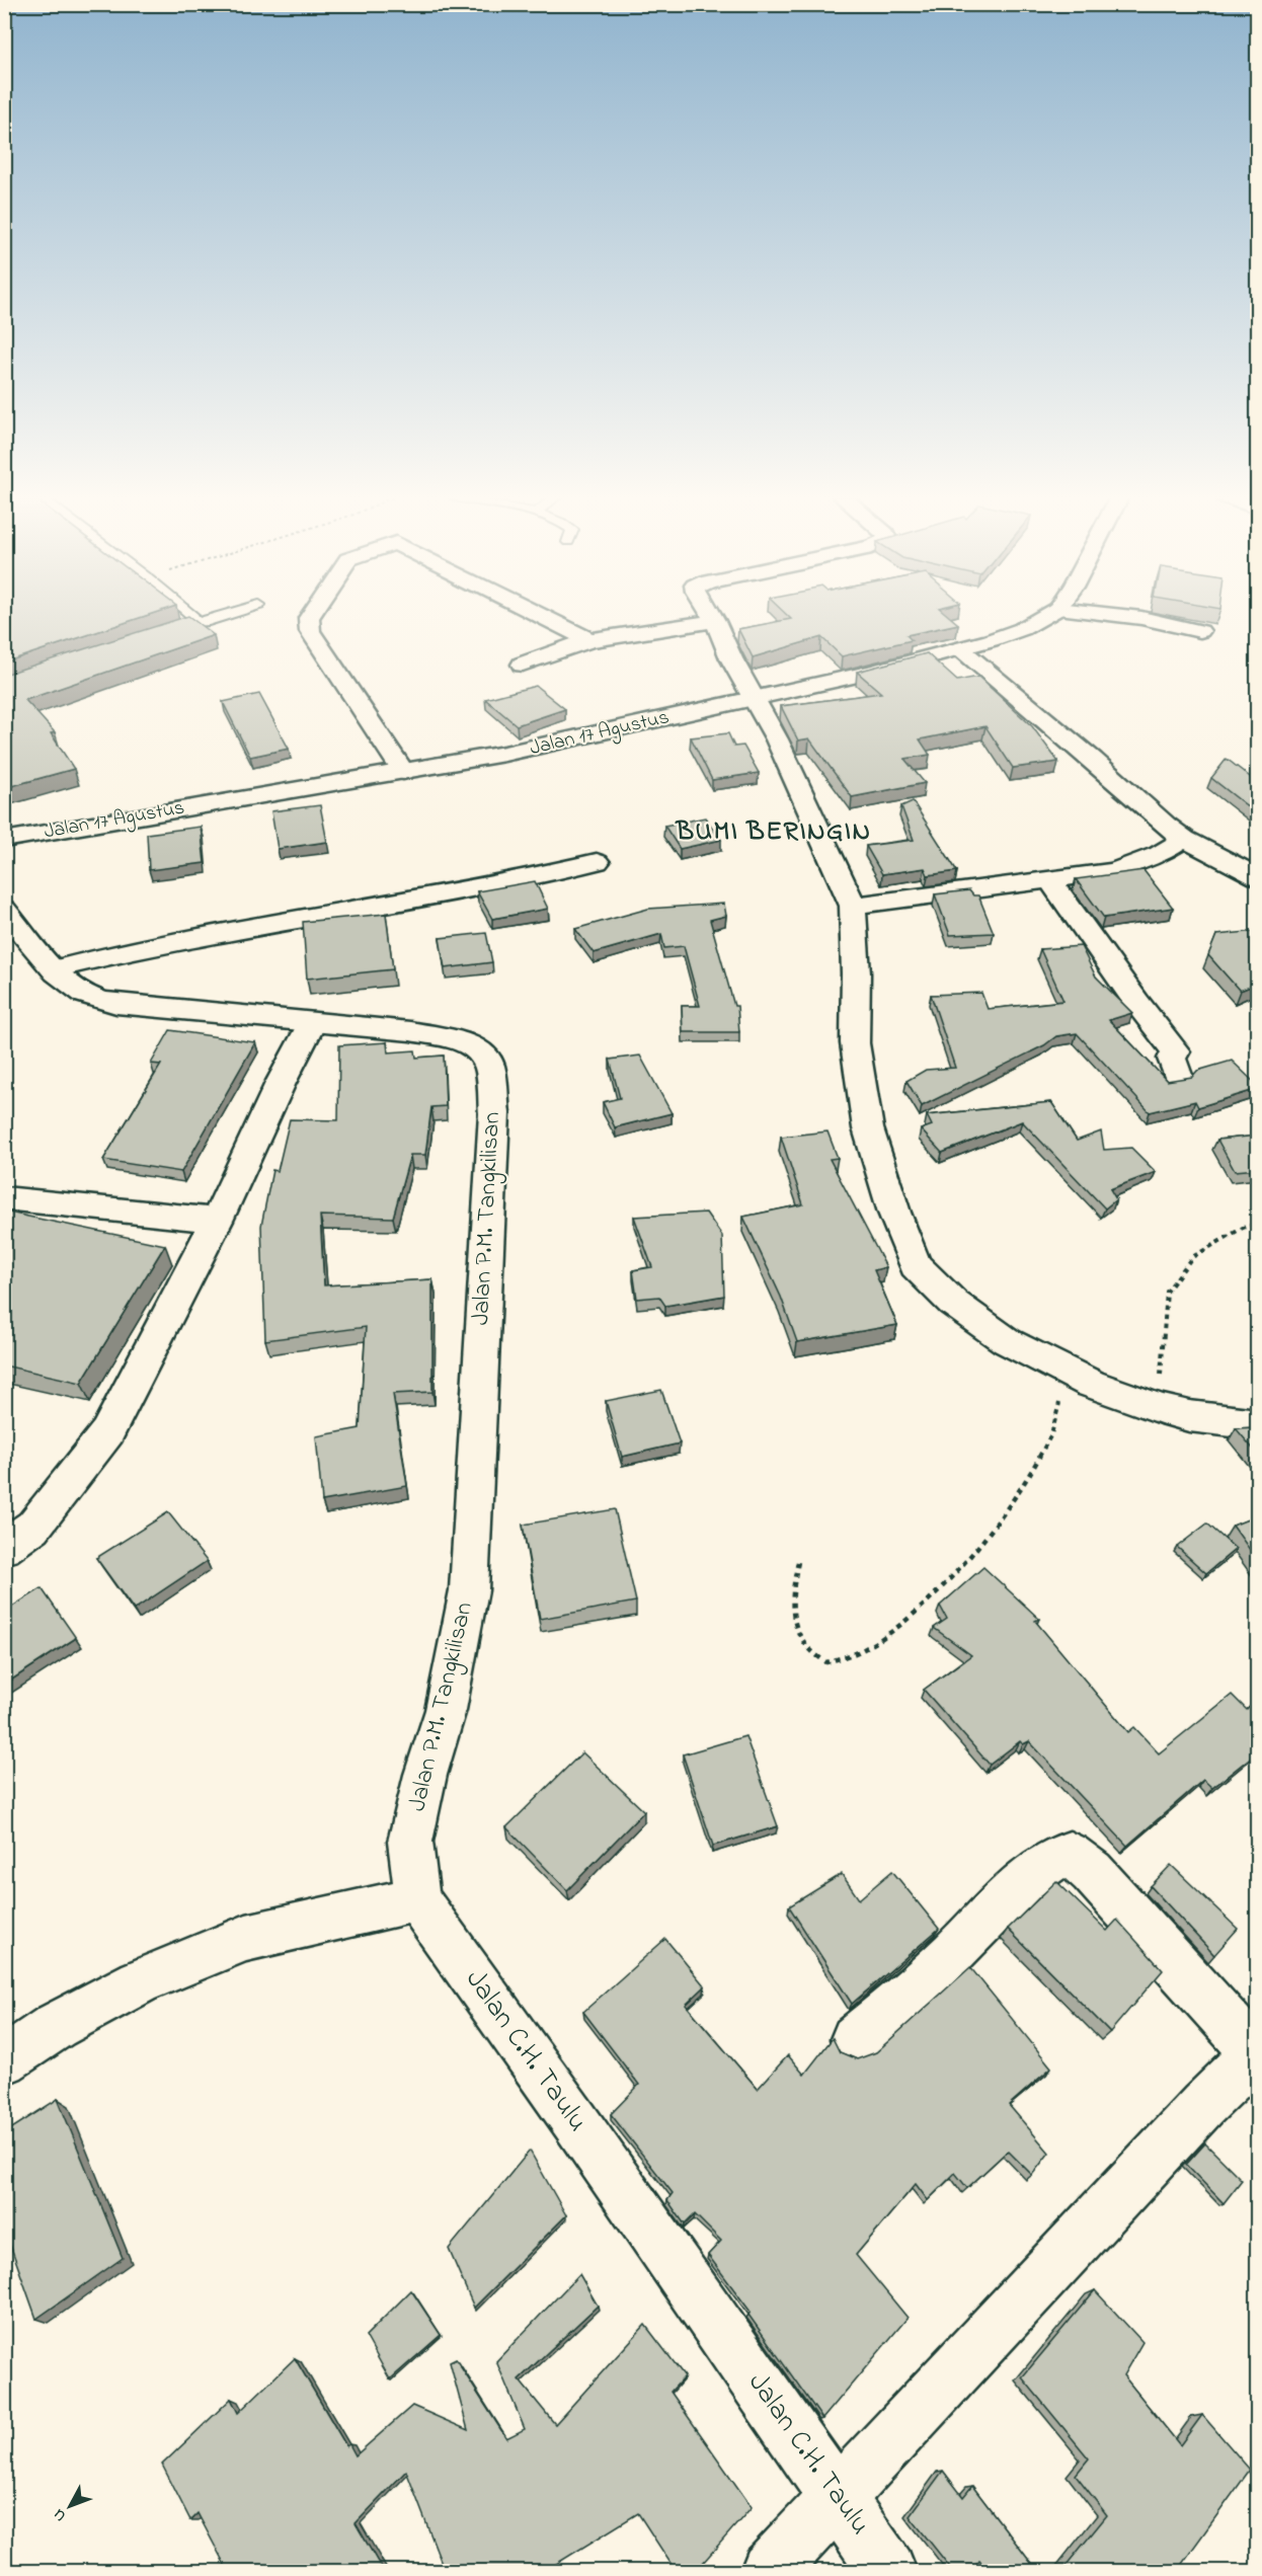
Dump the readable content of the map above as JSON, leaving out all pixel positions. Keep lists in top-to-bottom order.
{
  "streets": {
    "street": ["Jalan 17 Agustus", "Jalan P.M. Tangkilisan", "Jalan C.H. Taulu"]
  },
  "crossings": [
    ["Jalan P.M. Tangkilisan", "Jalan C.H. Taulu"]
  ],
  "districts": ["BUMI BERINGIN"],
  "north": "bottom left"
}
